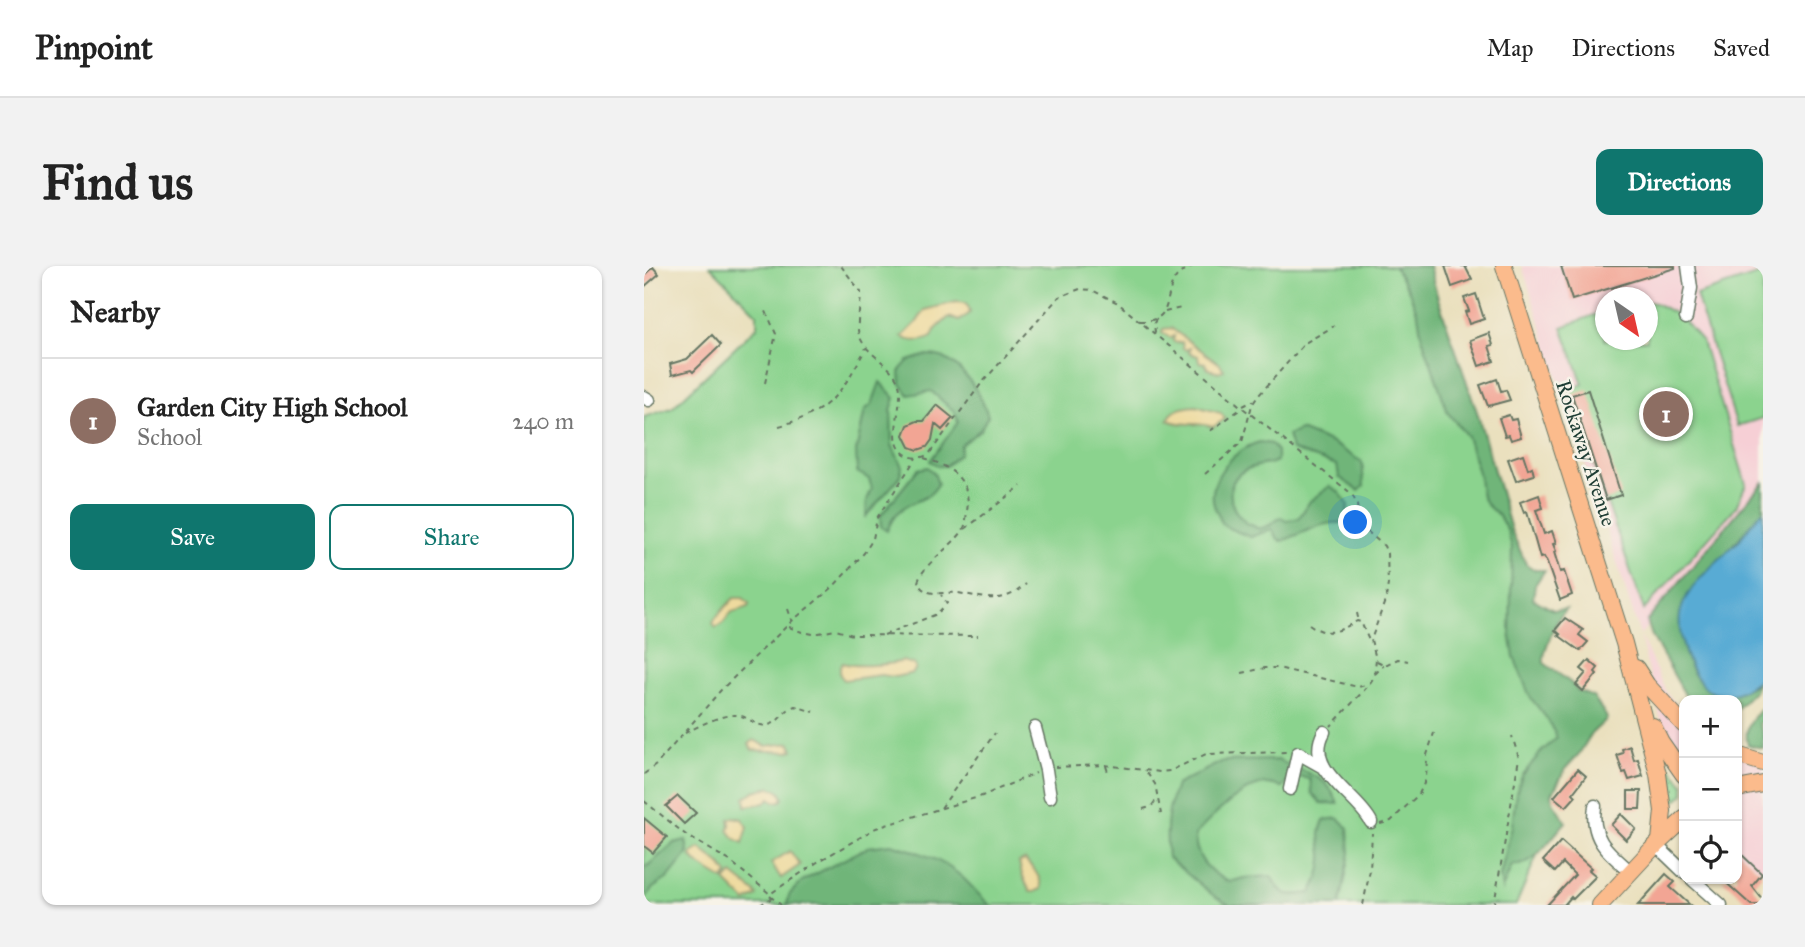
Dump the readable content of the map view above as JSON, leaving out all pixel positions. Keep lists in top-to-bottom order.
{
  "streets": {
    "main road": ["Rockaway Avenue"]
  },
  "north": "bottom right",
  "page": {
    "header": "Pinpoint",
    "nav": ["Map", "Directions", "Saved"],
    "buttons": [
      "Directions",
      ["Save", "Share"]
    ],
    "title": "Find us",
    "heading": "Nearby",
    "list": [
      {
        "mark": "1",
        "name": "Garden City High School",
        "note": "School",
        "value": "240 m"
      }
    ],
    "pins": "1",
    "map_buttons": ["+", "−"]
  }
}
